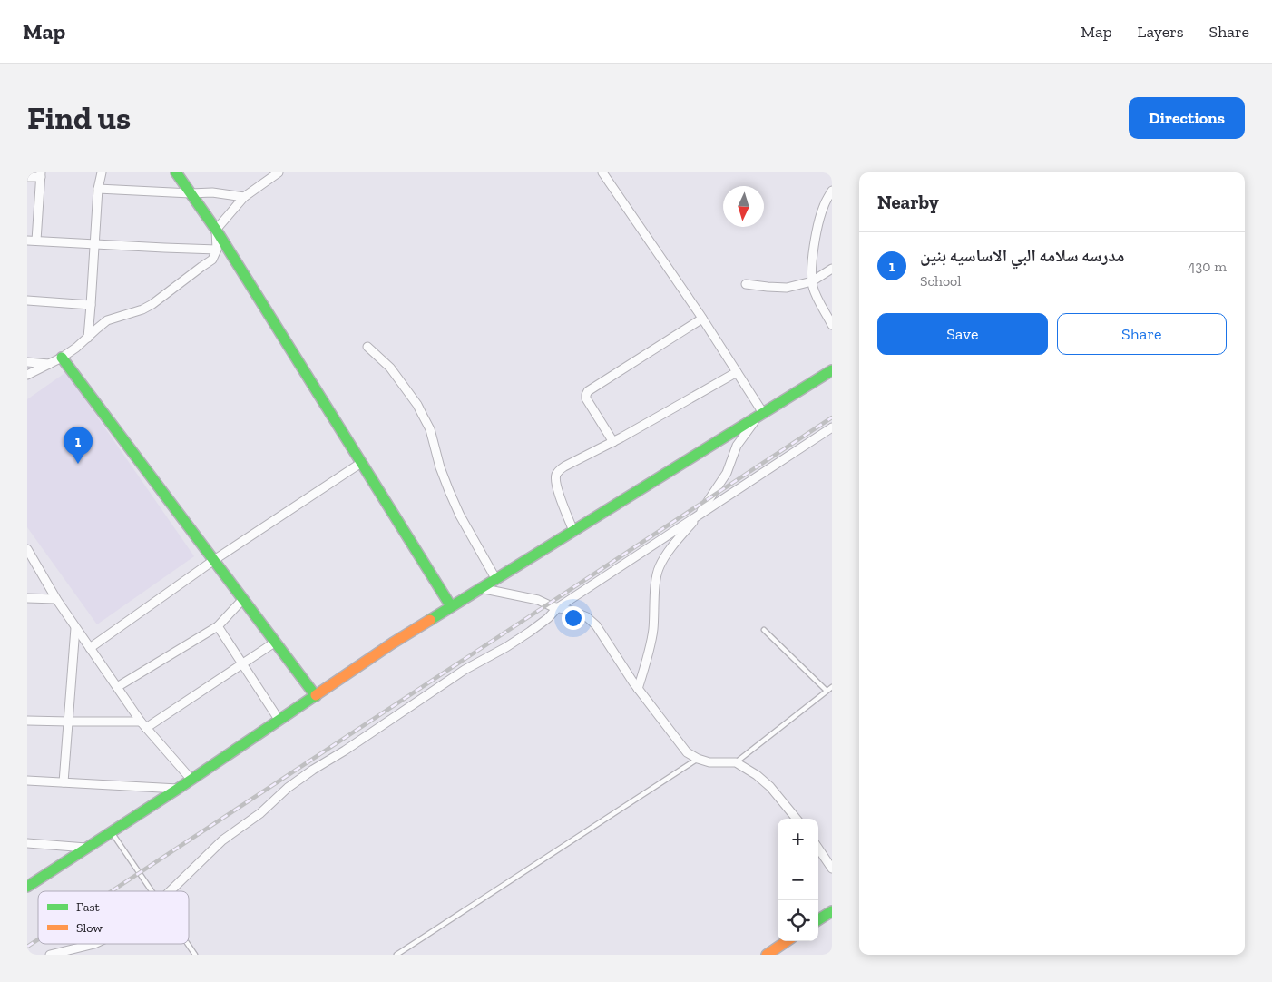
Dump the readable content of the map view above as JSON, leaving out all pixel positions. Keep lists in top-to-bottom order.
{
  "legend": ["Fast", "Slow"],
  "north": "bottom",
  "page": {
    "header": "Map",
    "nav": ["Map", "Layers", "Share"],
    "buttons": [
      "Directions",
      ["Save", "Share"]
    ],
    "title": "Find us",
    "heading": "Nearby",
    "list": [
      {
        "mark": "1",
        "name": "مدرسه سلامه البي الاساسيه بنين",
        "note": "School",
        "value": "430 m"
      }
    ],
    "pins": "1",
    "map_buttons": ["+", "−"]
  }
}
